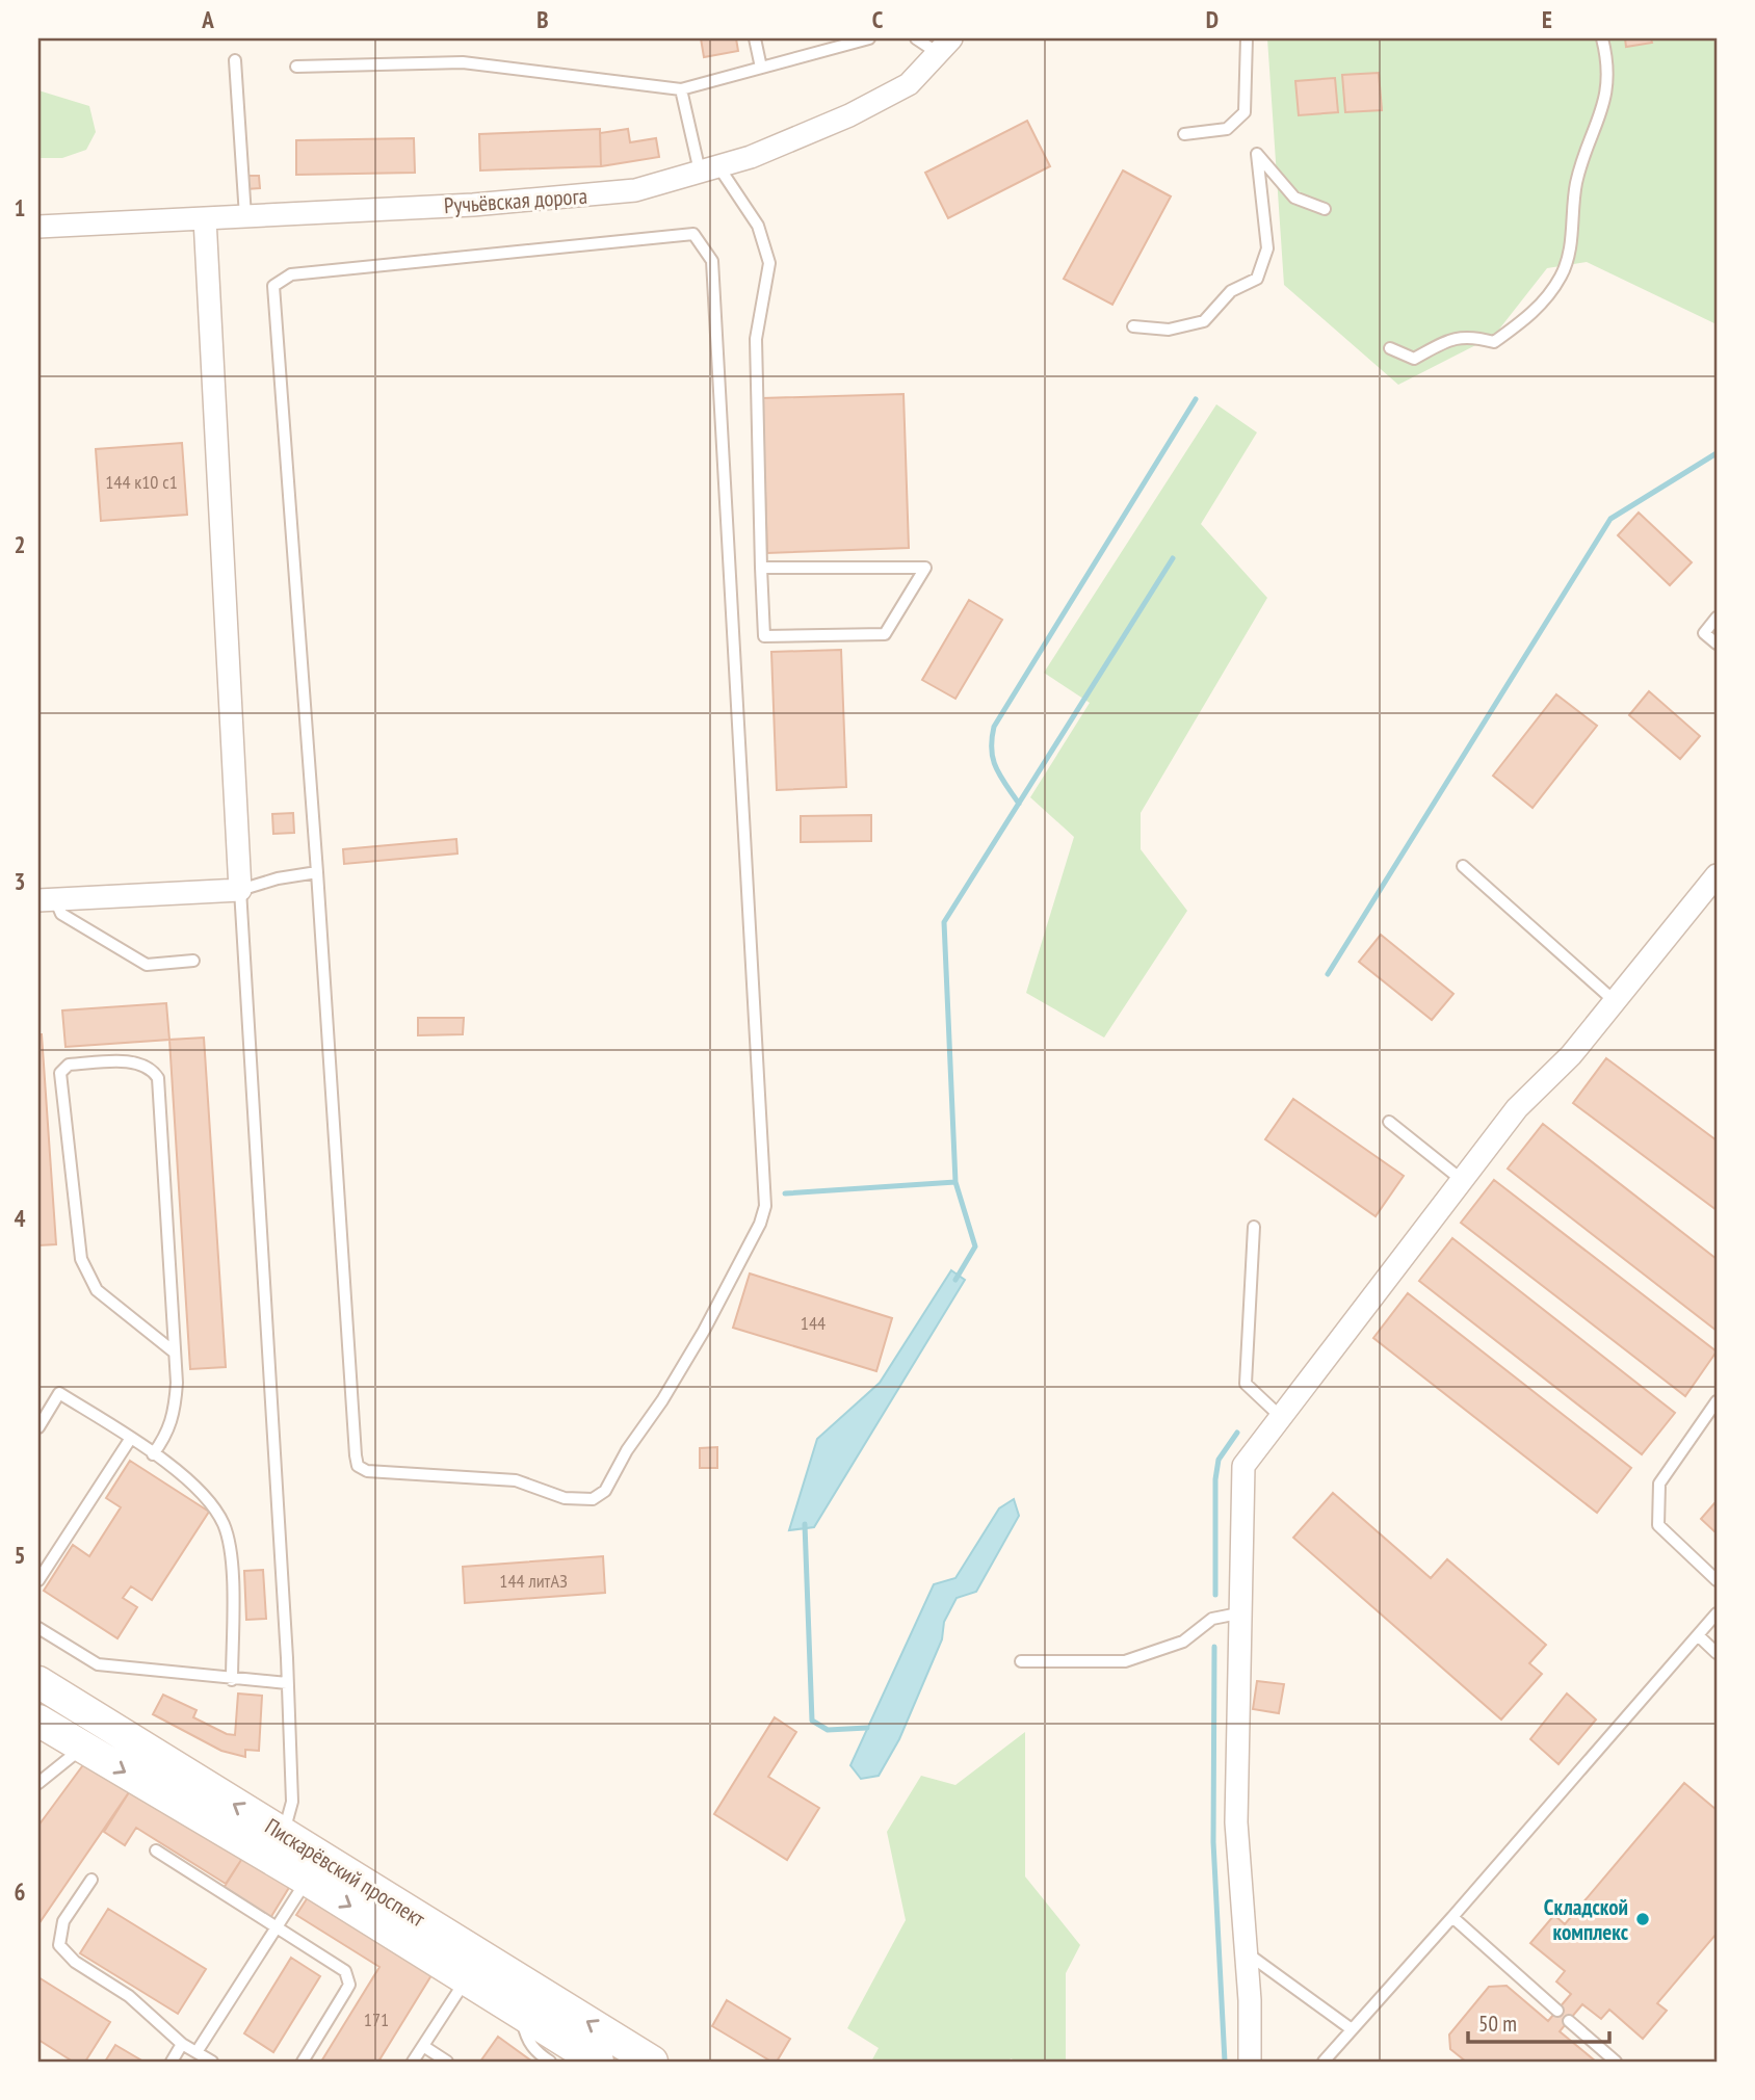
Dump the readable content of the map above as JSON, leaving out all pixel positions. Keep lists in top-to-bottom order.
{
  "streets": {
    "main road": ["Пискарёвский проспект"],
    "street": ["Ручьёвская дорога"]
  },
  "places": ["Складской комплекс"],
  "house_numbers": [
    "144 к10 с1",
    "144",
    "144 литАЗ",
    "171"
  ],
  "scale_bar": "50 m",
  "grid": {
    "columns": [
      "A",
      "B",
      "C",
      "D",
      "E"
    ],
    "rows": [
      "1",
      "2",
      "3",
      "4",
      "5",
      "6"
    ]
  }
}
